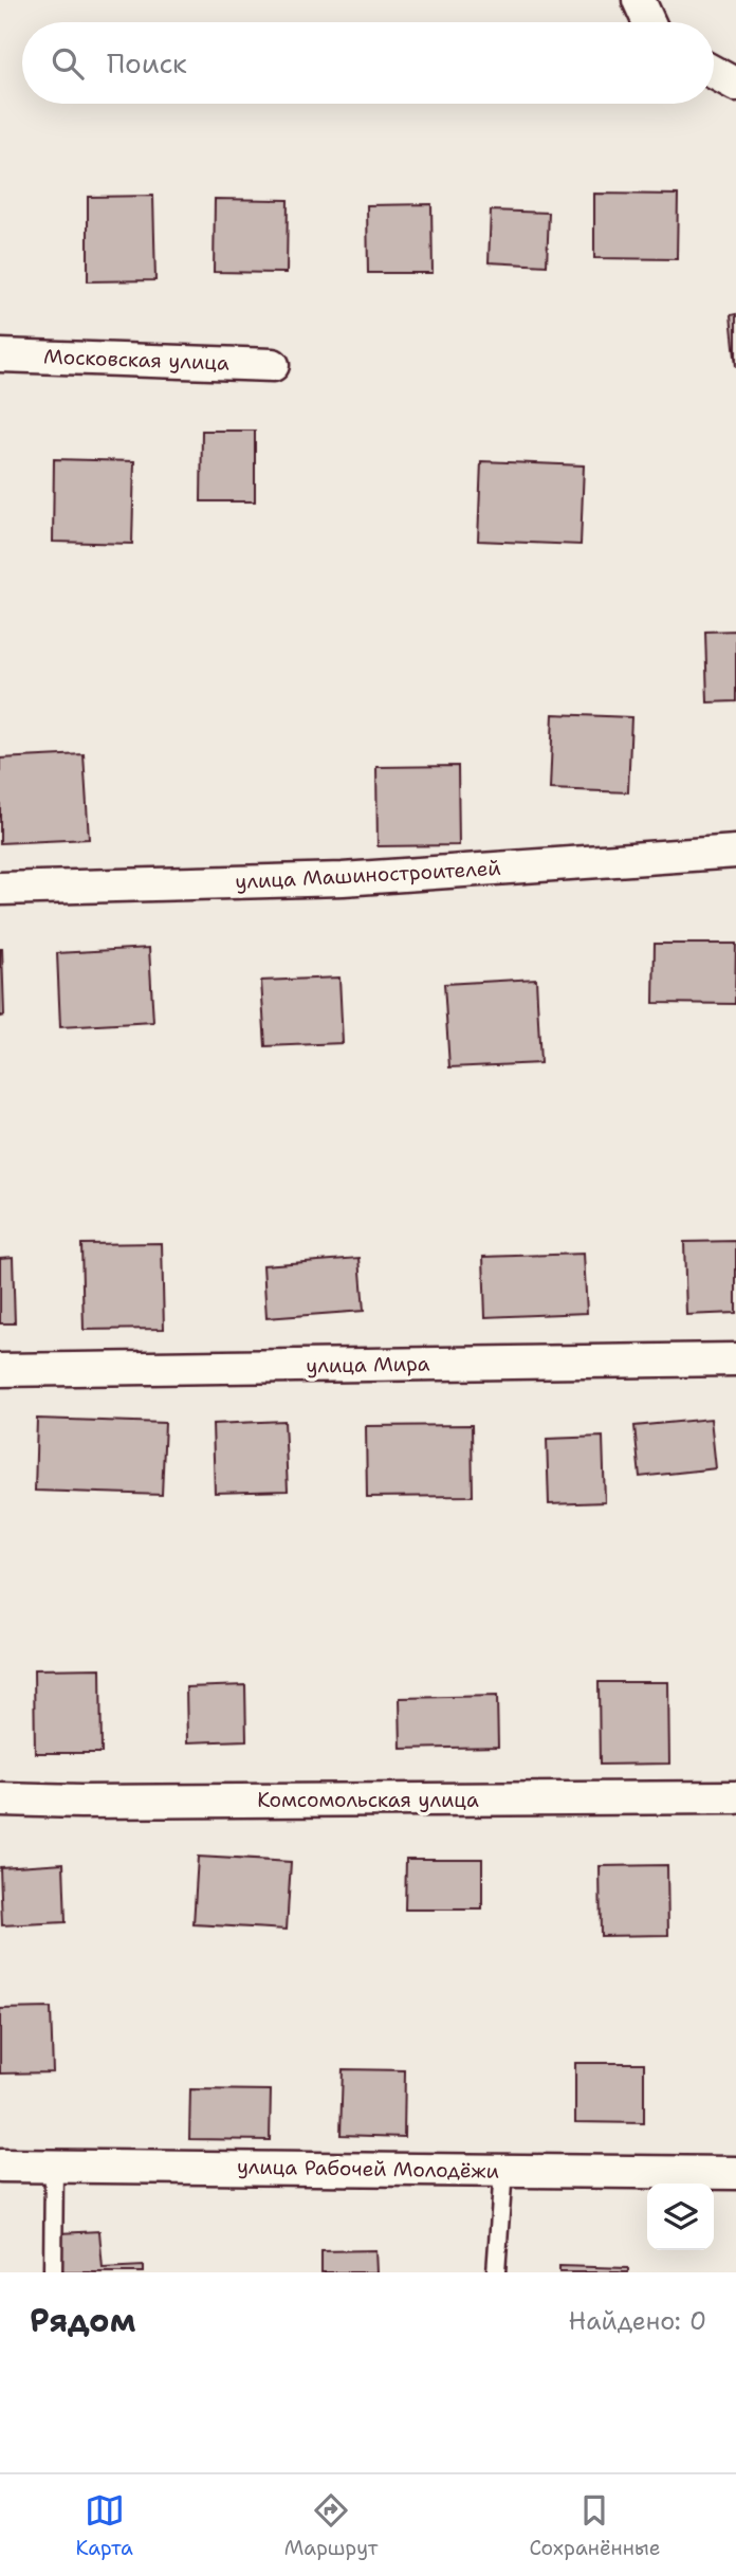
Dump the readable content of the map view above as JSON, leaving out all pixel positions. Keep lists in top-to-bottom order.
{
  "streets": {
    "street": [
      "Московская улица",
      "улица Машиностроителей",
      "улица Мира",
      "Комсомольская улица",
      "улица Рабочей Молодёжи"
    ]
  },
  "page": {
    "search": "Поиск",
    "heading": ["Рядом", "Найдено: 0"],
    "nav": ["Карта", "Маршрут", "Сохранённые"]
  }
}
